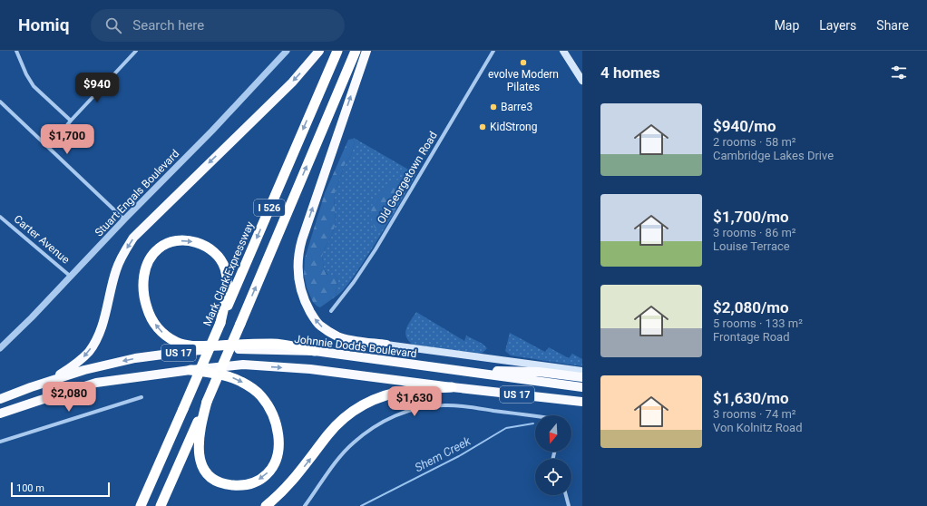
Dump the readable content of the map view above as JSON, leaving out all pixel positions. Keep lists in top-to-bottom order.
{
  "streets": {
    "highway": [
      "I 526",
      "Mark Clark Expressway",
      "Johnnie Dodds Boulevard",
      "US 17"
    ],
    "street": ["Old Georgetown Road", "Stuart Engals Boulevard", "Carter Avenue"]
  },
  "crossings": [
    ["Stuart Engals Boulevard", "Carter Avenue"]
  ],
  "water": ["Shem Creek"],
  "places": ["evolve Modern Pilates", "Barre3", "KidStrong"],
  "scale_bar": "100 m",
  "north": "bottom",
  "page": {
    "header": "Homiq",
    "search": "Search here",
    "nav": ["Map", "Layers", "Share"],
    "heading": "4 homes",
    "price": [
      "$940",
      "$1,700",
      "$2,080",
      "$1,630"
    ],
    "list": [
      {
        "name": "$940/mo",
        "note": "2 rooms · 58 m² · Cambridge Lakes Drive"
      },
      {
        "name": "$1,700/mo",
        "note": "3 rooms · 86 m² · Louise Terrace"
      },
      {
        "name": "$2,080/mo",
        "note": "5 rooms · 133 m² · Frontage Road"
      },
      {
        "name": "$1,630/mo",
        "note": "3 rooms · 74 m² · Von Kolnitz Road"
      }
    ],
    "scale": "100 m"
  }
}
